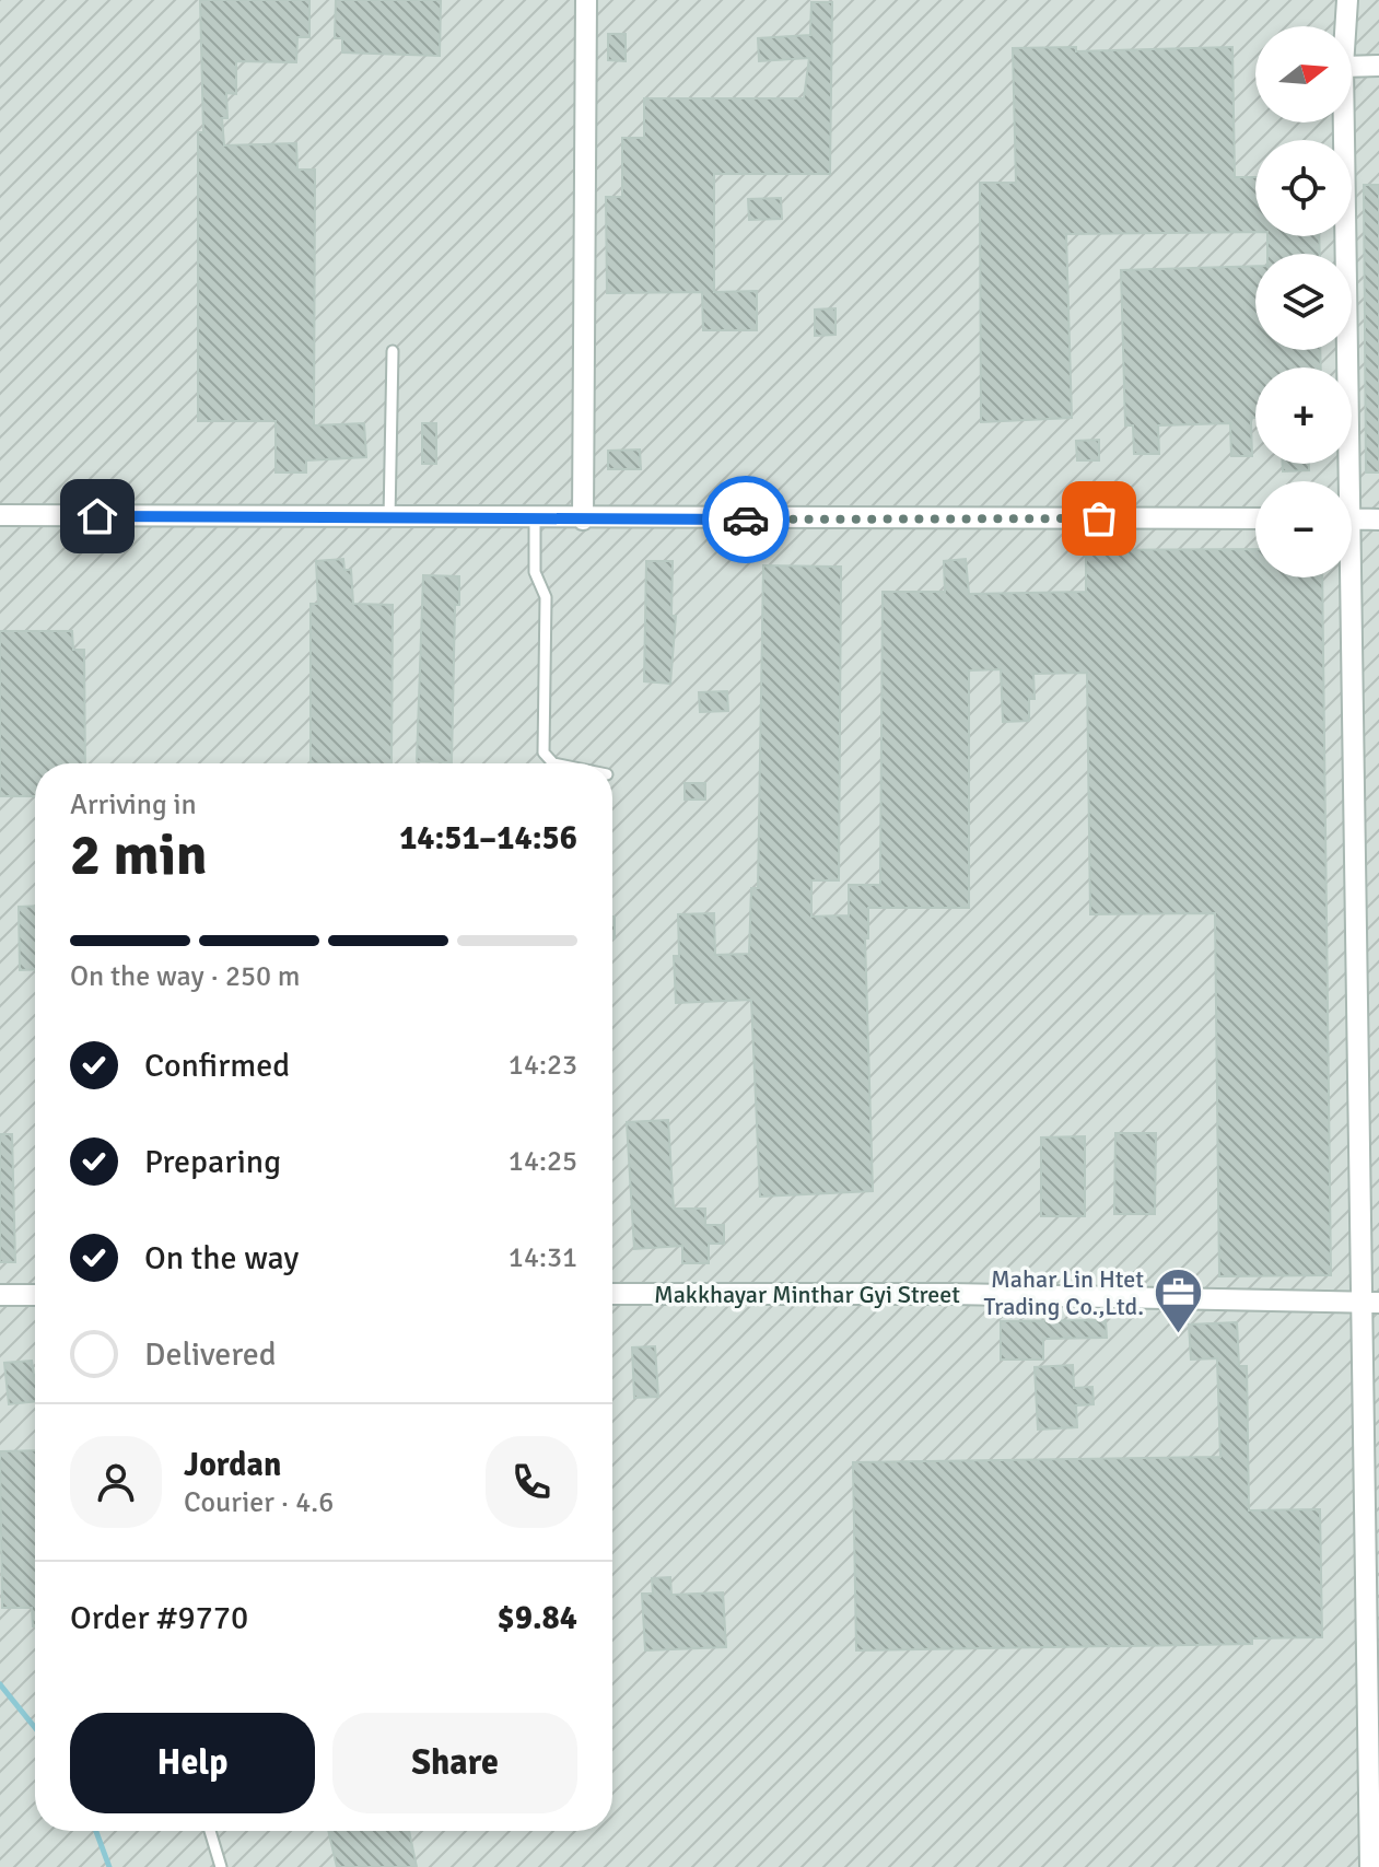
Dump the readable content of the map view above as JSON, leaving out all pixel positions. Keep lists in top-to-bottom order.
{
  "streets": {
    "street": ["Makkhayar Minthar Gyi Street"]
  },
  "places": {
    "office": ["Mahar Lin Htet Trading Co.,Ltd."]
  },
  "north": "right",
  "page": {
    "map_buttons": ["+", "−"],
    "heading": ["2 min", "Arriving in", "14:51–14:56"],
    "panel": [
      "Jordan",
      "Courier · 4.6",
      "Order #9770",
      "$9.84"
    ],
    "bar": "On the way · 250 m",
    "list": [
      ["Confirmed", "14:23"],
      ["Preparing", "14:25"],
      ["On the way", "14:31"],
      "Delivered"
    ],
    "buttons": ["Help", "Share"]
  }
}
